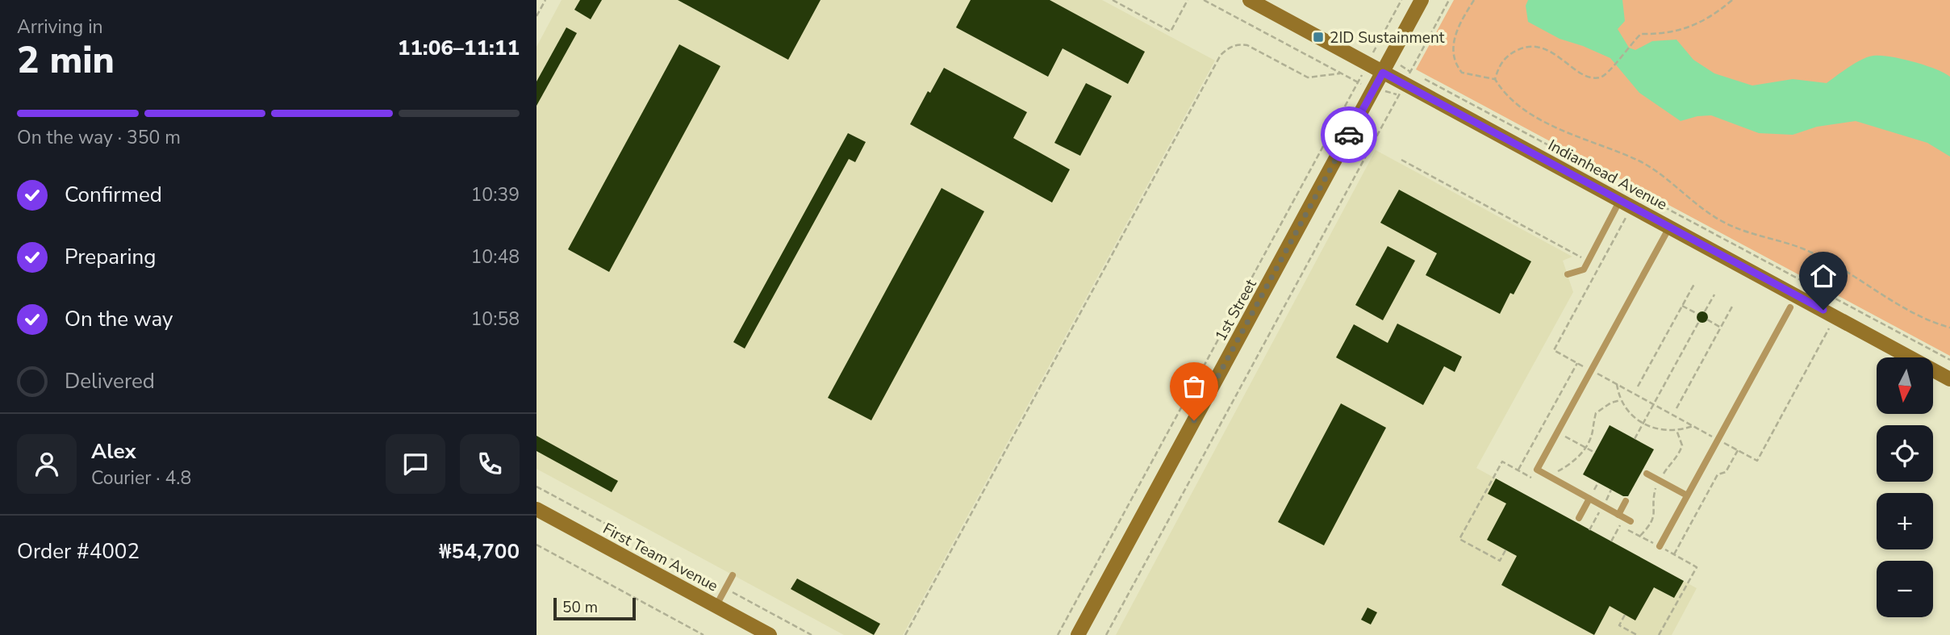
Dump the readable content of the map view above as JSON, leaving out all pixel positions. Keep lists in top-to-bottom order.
{
  "streets": {
    "main road": ["Indianhead Avenue", "1st Street", "First Team Avenue"]
  },
  "crossings": [
    ["Indianhead Avenue", "1st Street"]
  ],
  "places": {
    "transit": ["2ID Sustainment"]
  },
  "scale_bar": "50 m",
  "north": "bottom",
  "page": {
    "heading": ["2 min", "Arriving in", "11:06–11:11"],
    "panel": [
      "Alex",
      "Courier · 4.8",
      "Order #4002",
      "₩54,700"
    ],
    "bar": "On the way · 350 m",
    "list": [
      ["Confirmed", "10:39"],
      ["Preparing", "10:48"],
      ["On the way", "10:58"],
      "Delivered"
    ],
    "map_buttons": ["+", "−"],
    "scale": "50 m"
  }
}
